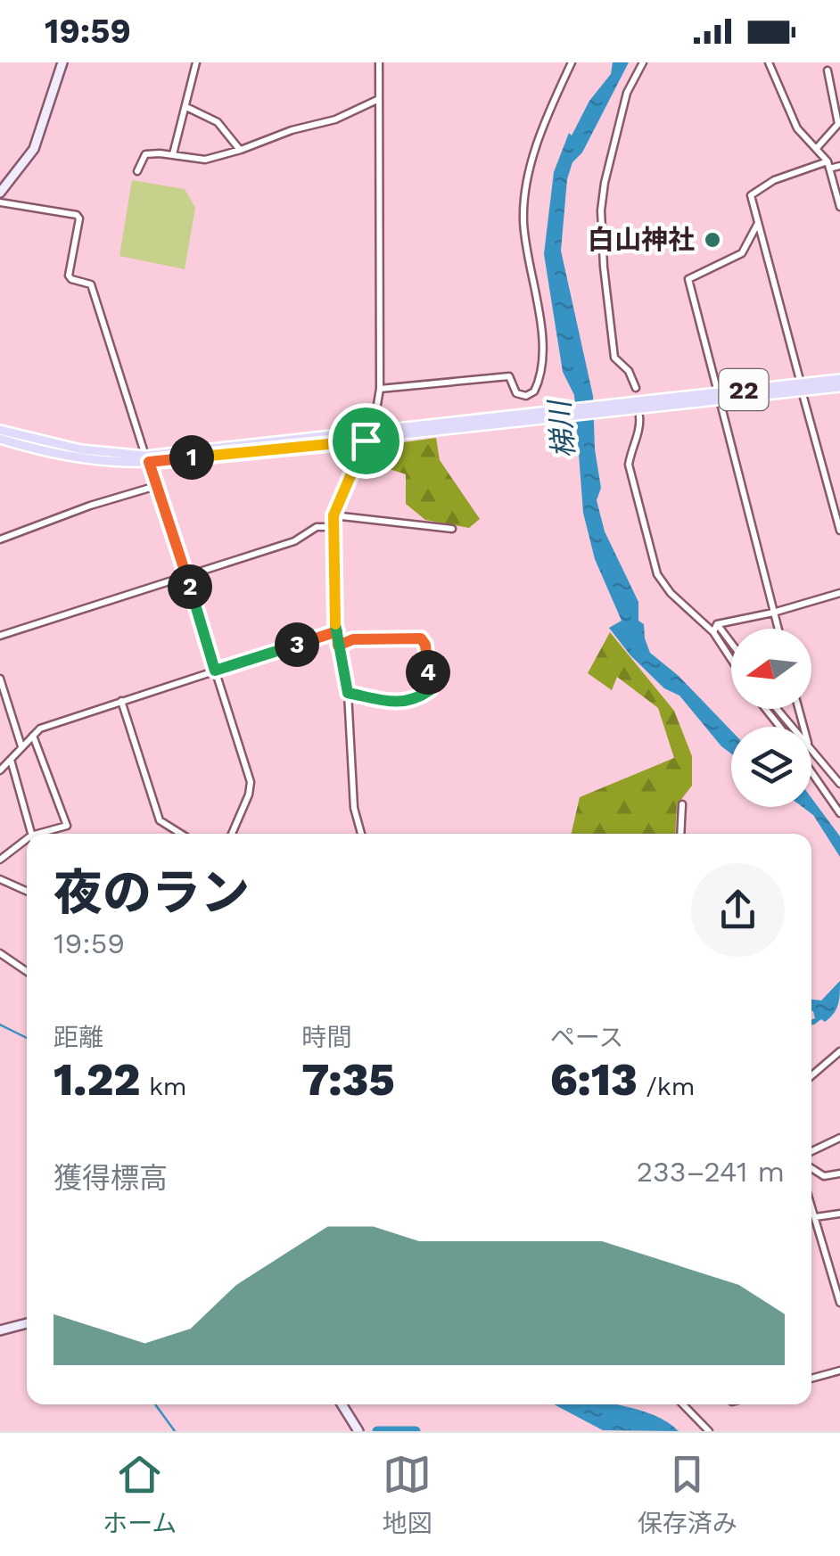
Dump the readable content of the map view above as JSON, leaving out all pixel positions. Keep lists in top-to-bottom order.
{
  "streets": {
    "main road": ["22"]
  },
  "water": ["梯川"],
  "places": ["白山神社"],
  "north": "left",
  "page": {
    "status": "19:59",
    "pins": [
      "1",
      "2",
      "3",
      "4"
    ],
    "heading": ["夜のラン", "19:59"],
    "stats": [
      ["距離", "1.22 km"],
      ["時間", "7:35"],
      ["ペース", "6:13 /km"]
    ],
    "chart": ["獲得標高", "233–241 m"],
    "tabs": ["ホーム", "地図", "保存済み"]
  }
}
